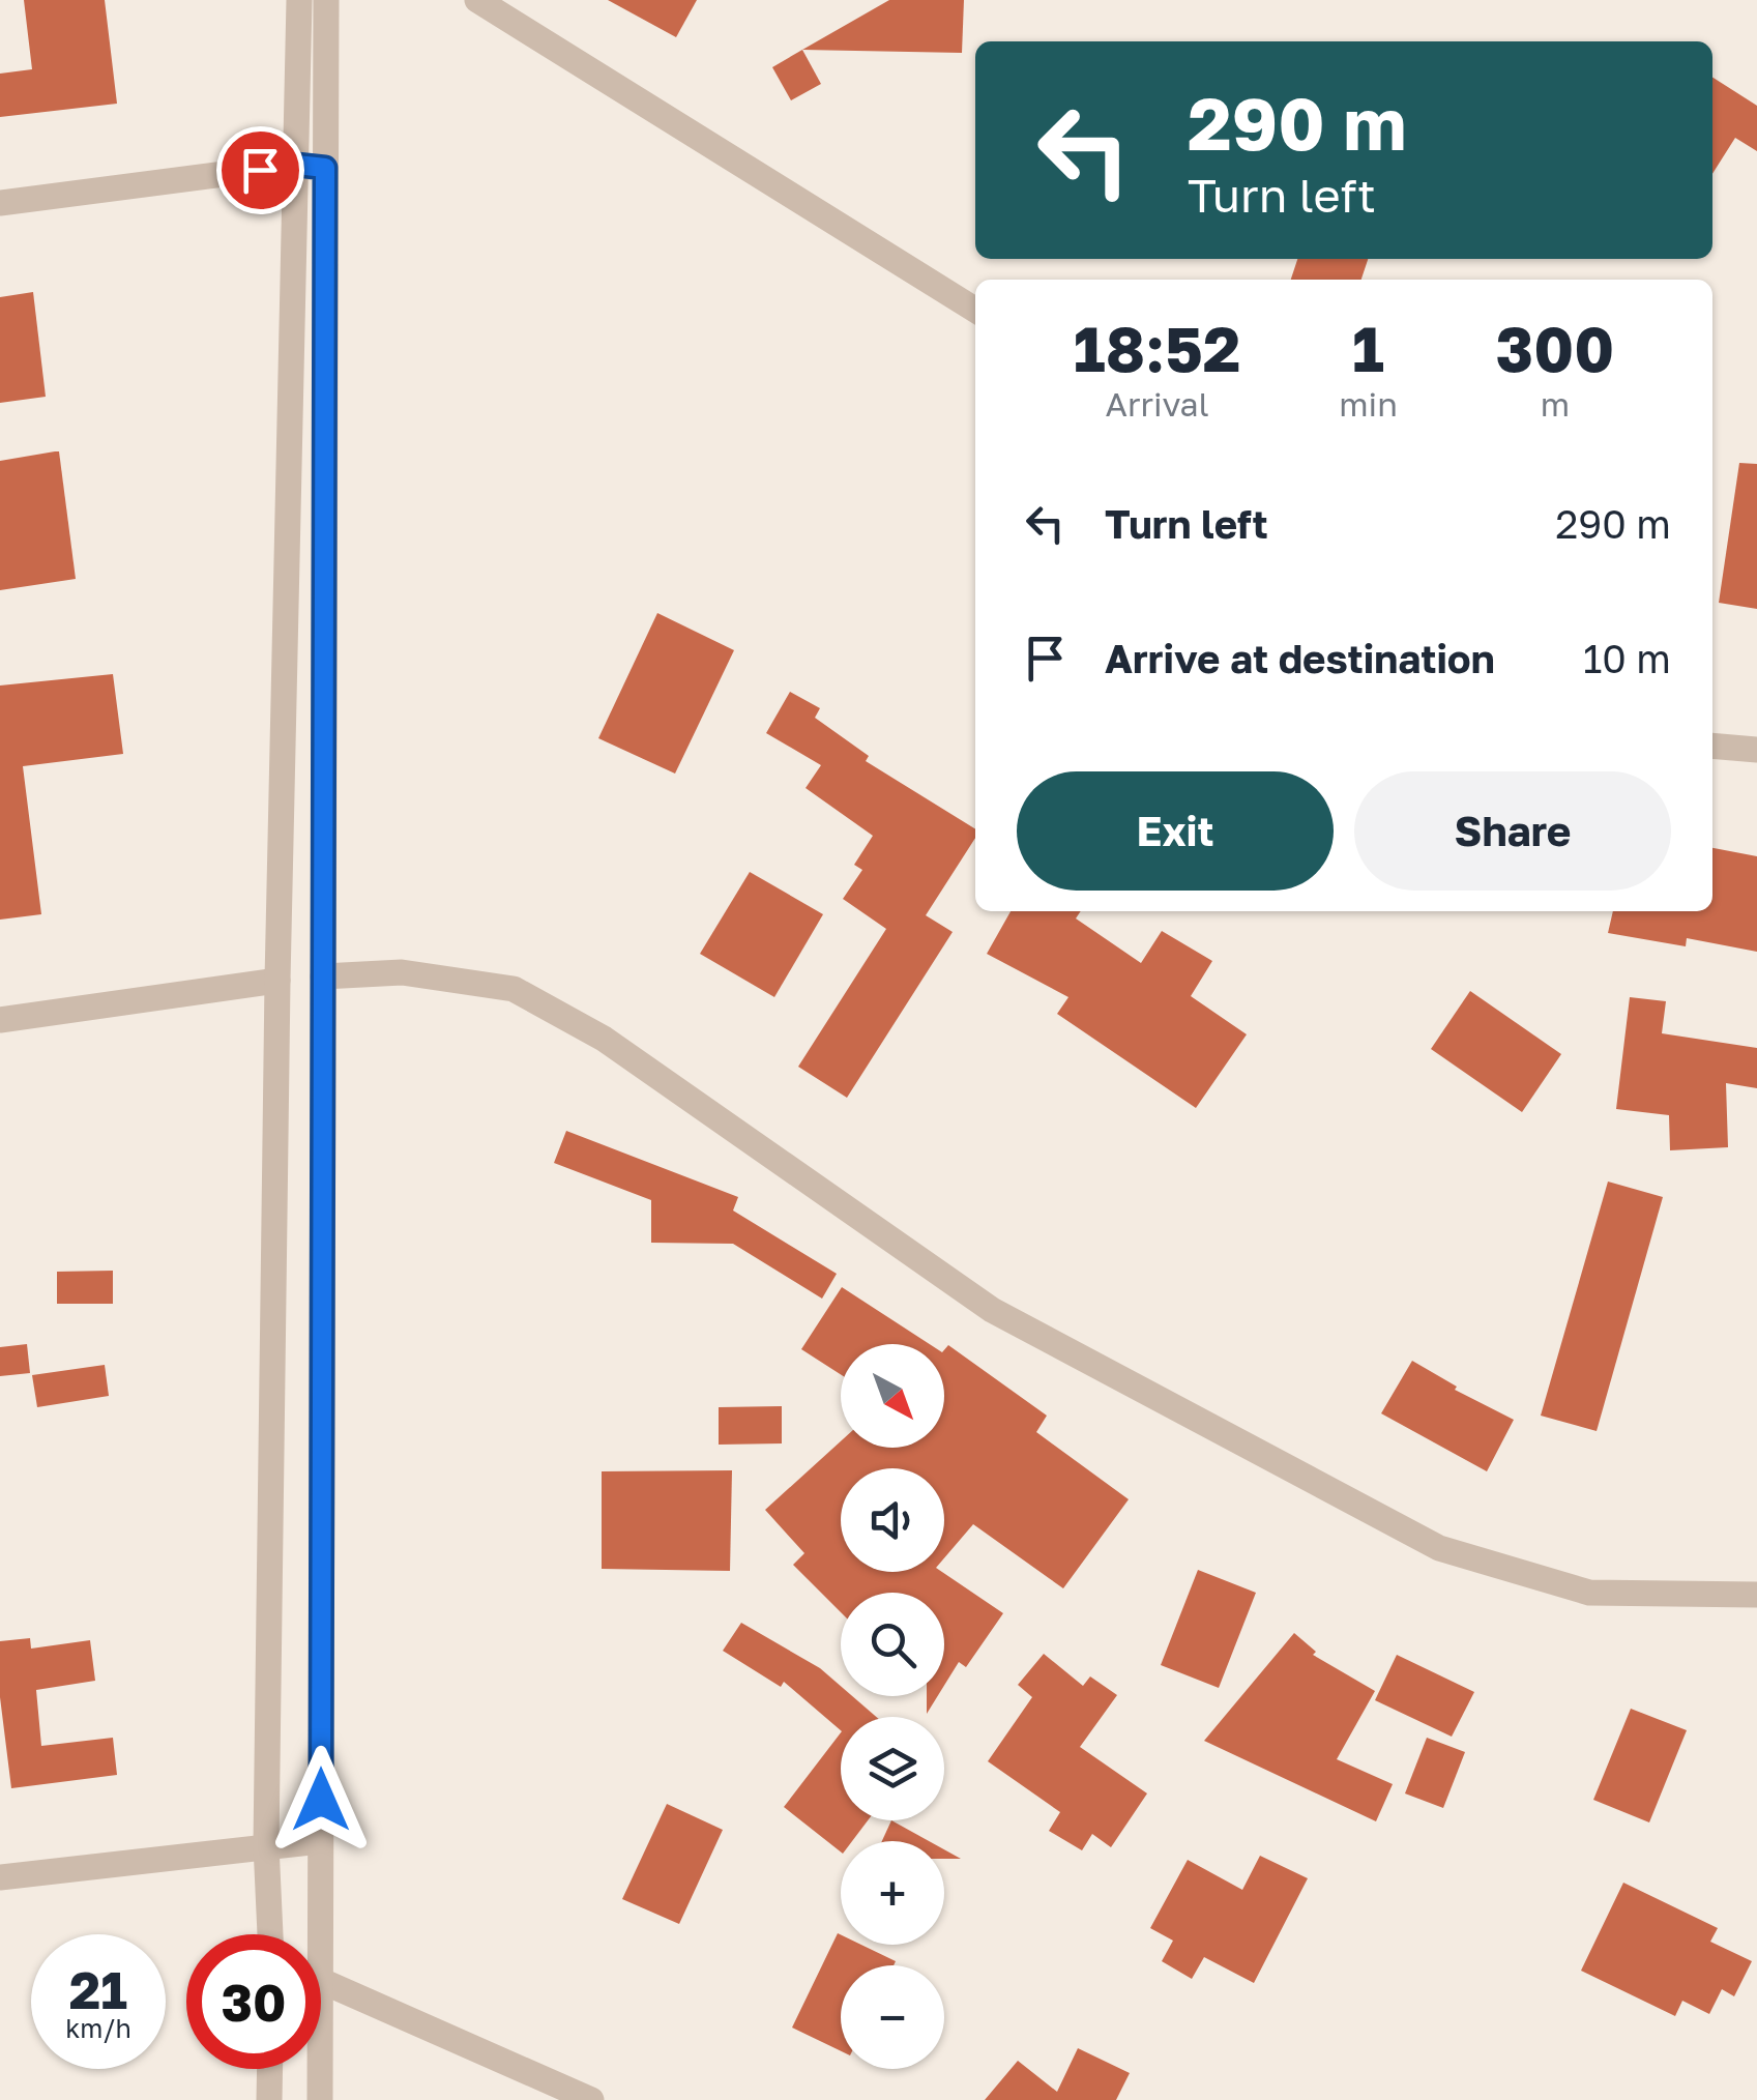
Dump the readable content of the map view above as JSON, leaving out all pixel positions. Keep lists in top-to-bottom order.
{
  "north": "bottom right",
  "page": {
    "turn": ["290 m", "Turn left"],
    "eta": [
      "18:52",
      "Arrival",
      "1",
      "min",
      "300",
      "m"
    ],
    "list": [
      {
        "name": "Turn left",
        "value": "290 m"
      },
      {
        "name": "Arrive at destination",
        "value": "10 m"
      }
    ],
    "buttons": ["Exit", "Share"],
    "map_buttons": ["+", "−"],
    "speed": "21 km/h",
    "limit": "30"
  }
}
